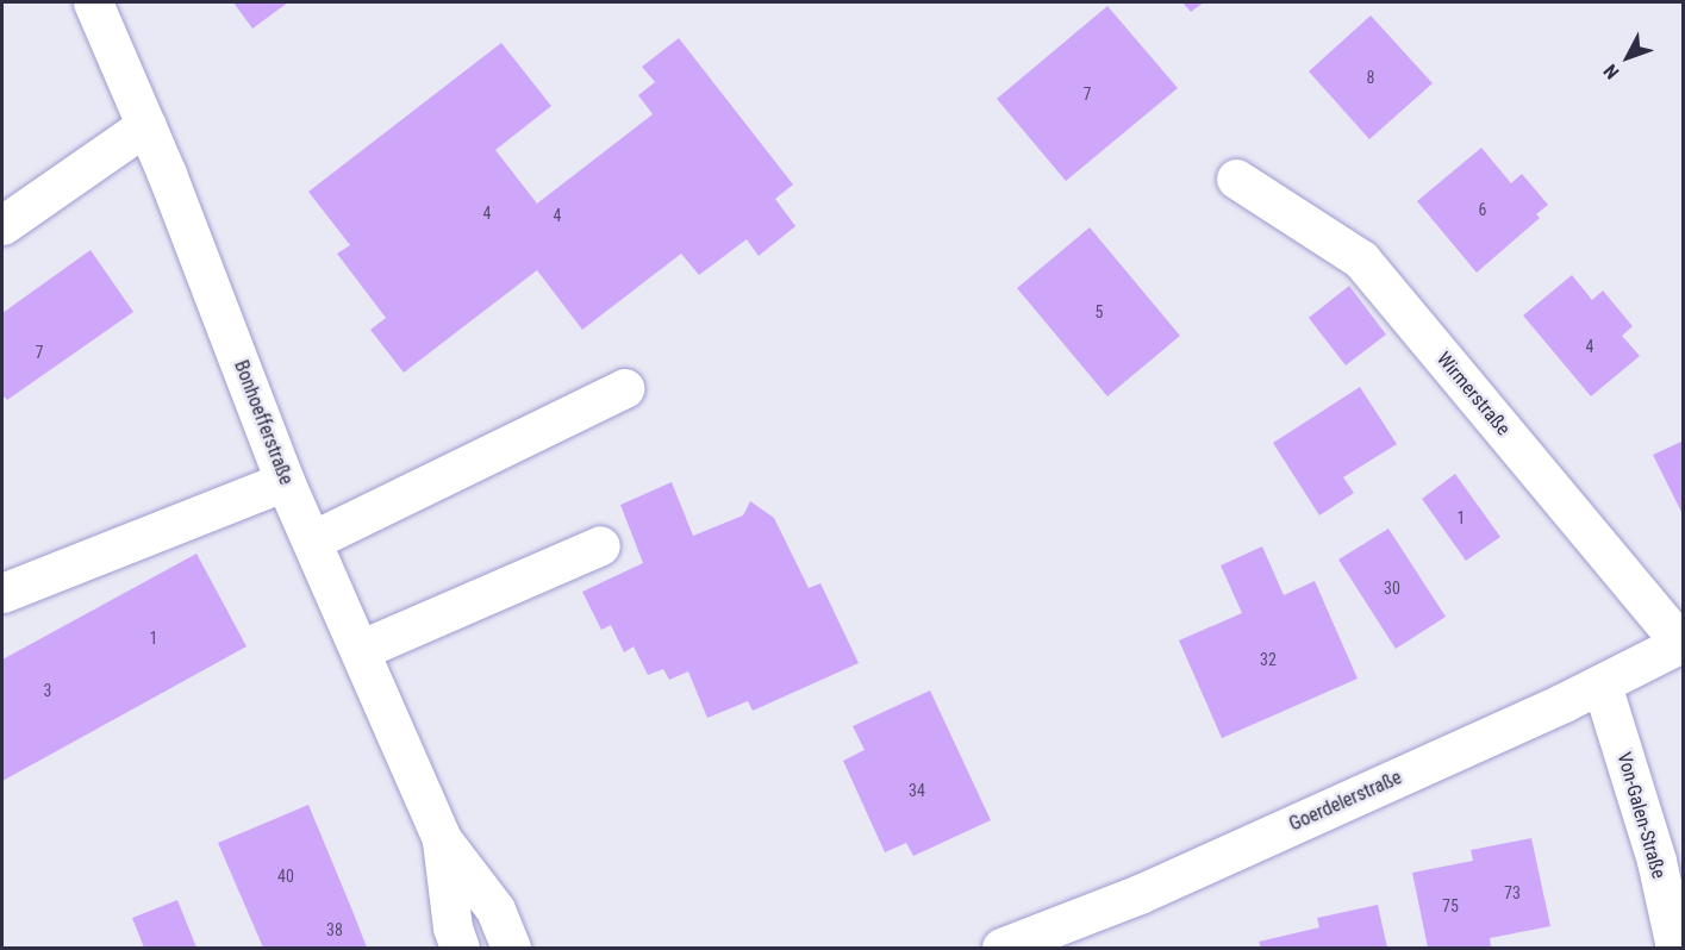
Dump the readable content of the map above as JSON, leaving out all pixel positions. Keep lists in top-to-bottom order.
{
  "streets": {
    "street": [
      "Wirmerstraße",
      "Bonhoefferstraße",
      "Goerdelerstraße",
      "Von-Galen-Straße"
    ]
  },
  "crossings": [
    ["Wirmerstraße", "Goerdelerstraße"],
    ["Goerdelerstraße", "Von-Galen-Straße"]
  ],
  "house_numbers": [
    "8",
    "7",
    "6",
    "4",
    "4",
    "5",
    "4",
    "7",
    "1",
    "30",
    "1",
    "32",
    "3",
    "34",
    "40",
    "73",
    "75",
    "38"
  ],
  "north": "bottom left"
}
